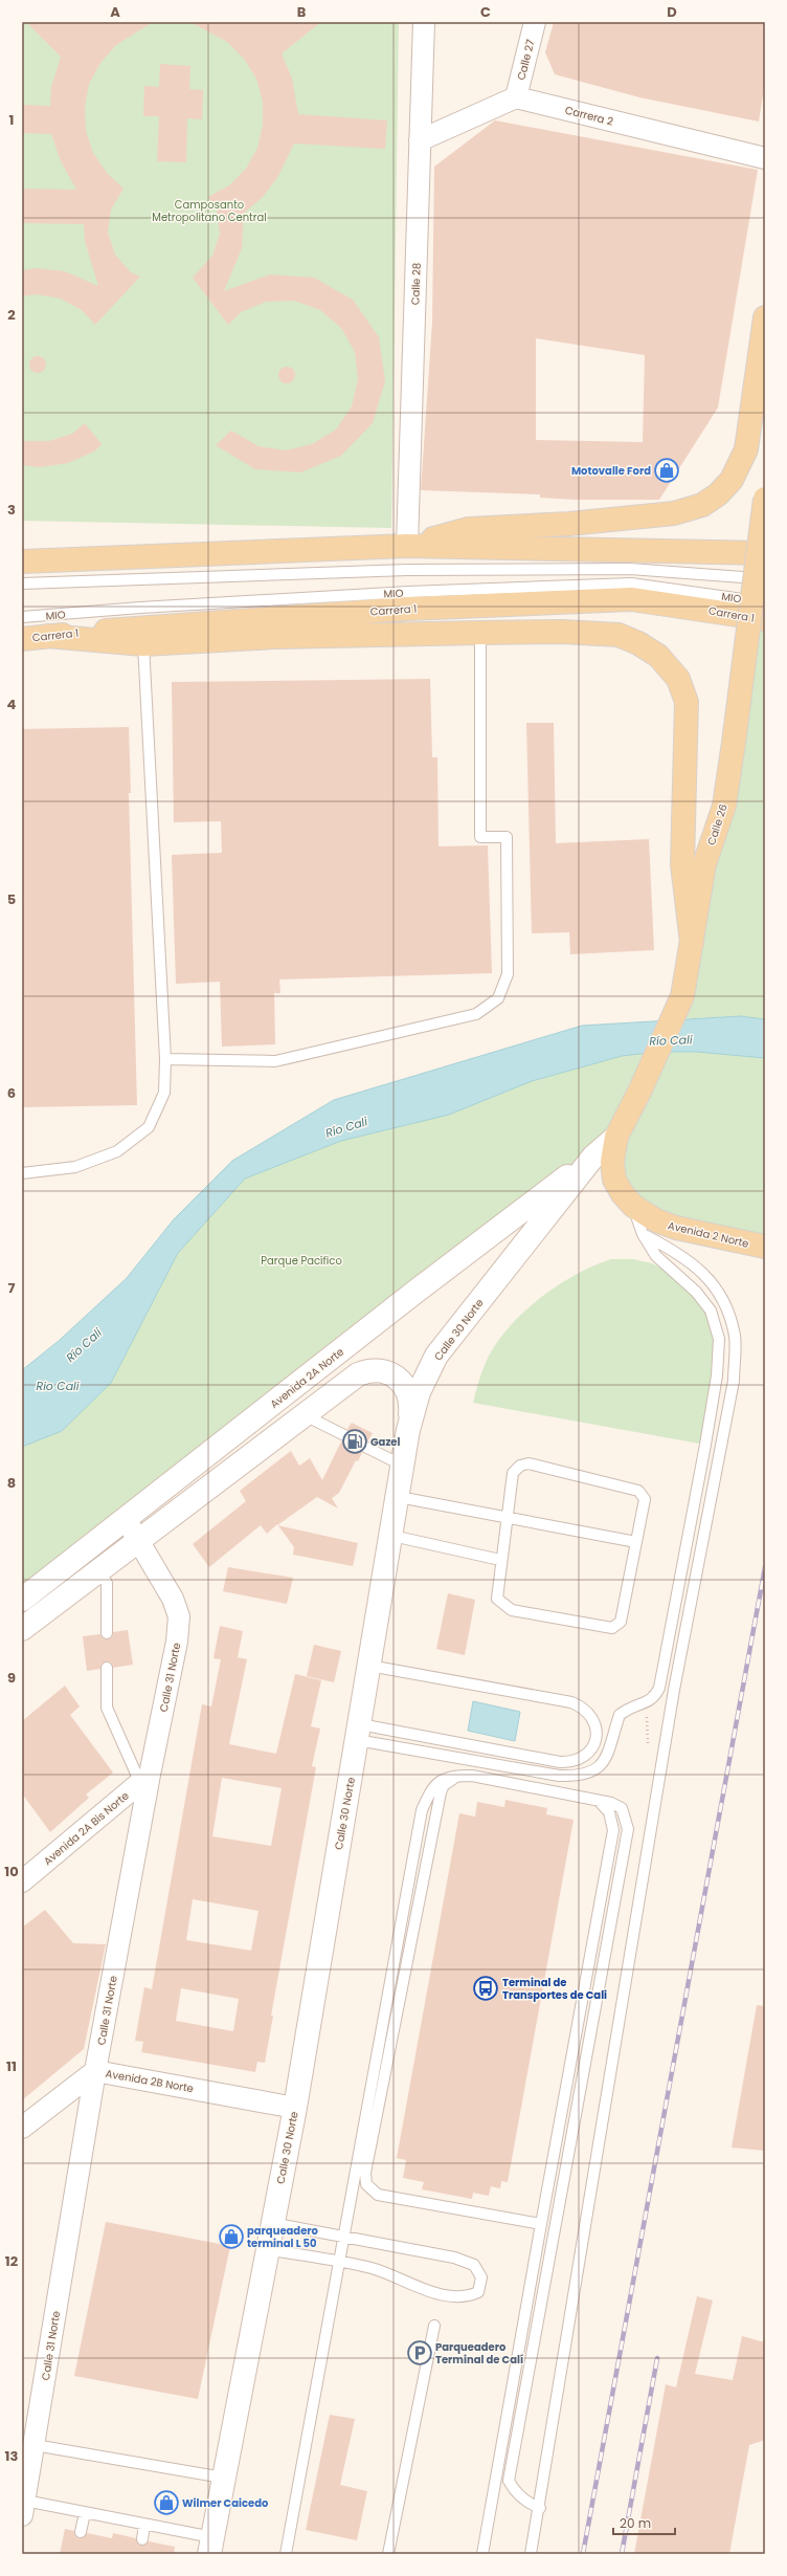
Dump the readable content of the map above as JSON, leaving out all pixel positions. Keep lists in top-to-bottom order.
{
  "streets": {
    "main road": [
      "Carrera 1",
      "Calle 26",
      "Avenida 2 Norte",
      "Calle 30 Norte",
      "Avenida 2A Norte"
    ],
    "street": [
      "Calle 27",
      "Carrera 2",
      "Calle 28",
      "Calle 31 Norte",
      "Avenida 2A Bis Norte",
      "Avenida 2B Norte"
    ],
    "lane": ["MIO"]
  },
  "crossings": [
    ["Calle 27", "Carrera 2"],
    ["Calle 26", "Avenida 2 Norte"],
    ["Calle 26", "Calle 30 Norte"],
    ["Avenida 2 Norte", "Calle 30 Norte"],
    ["Calle 30 Norte", "Avenida 2A Norte"],
    ["Calle 30 Norte", "Avenida 2B Norte"],
    ["Avenida 2A Norte", "Calle 31 Norte"],
    ["Calle 31 Norte", "Avenida 2A Bis Norte"],
    ["Calle 31 Norte", "Avenida 2B Norte"]
  ],
  "water": ["Río Cali", "Rio Cali"],
  "parks": ["Camposanto Metropolitano Central", "Parque Pacífico"],
  "places": {
    "shop": ["Motovalle Ford", "parqueadero terminal L 50", "Wilmer Caicedo"],
    "fuel station": ["Gazel"],
    "bus stop": ["Terminal de Transportes de Cali"],
    "parking": ["Parqueadero Terminal de Calí"]
  },
  "scale_bar": "20 m",
  "grid": {
    "columns": [
      "A",
      "B",
      "C",
      "D"
    ],
    "rows": [
      "1",
      "2",
      "3",
      "4",
      "5",
      "6",
      "7",
      "8",
      "9",
      "10",
      "11",
      "12",
      "13"
    ]
  }
}
